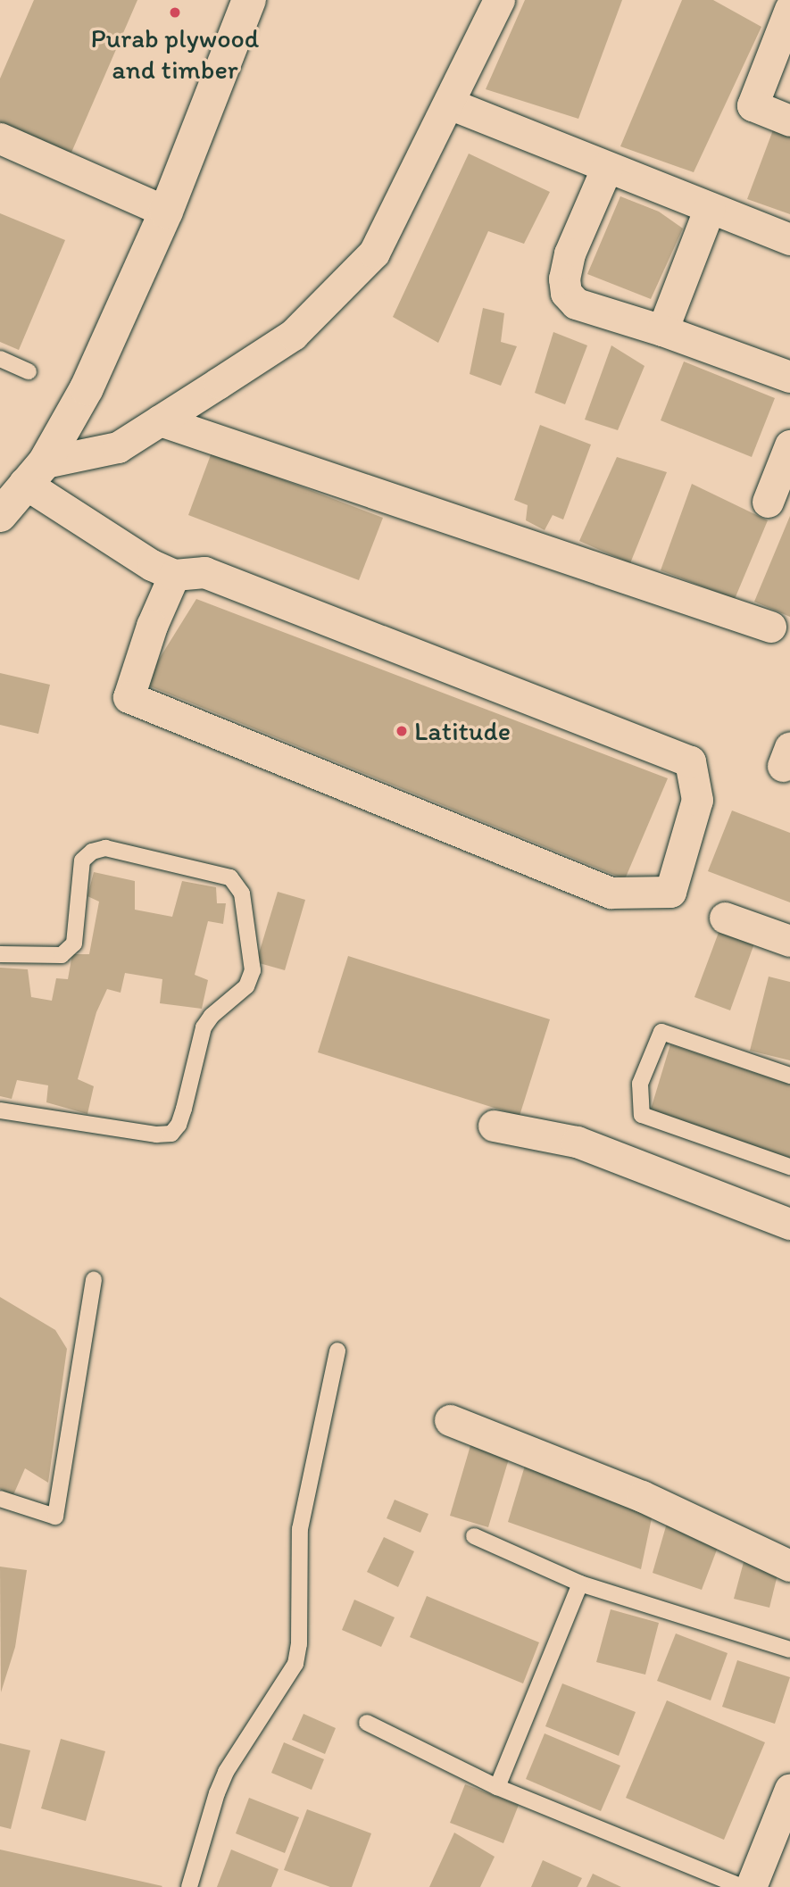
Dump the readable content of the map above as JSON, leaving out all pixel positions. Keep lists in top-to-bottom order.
{
  "places": ["Purab plywood and timber", "Latitude"]
}
